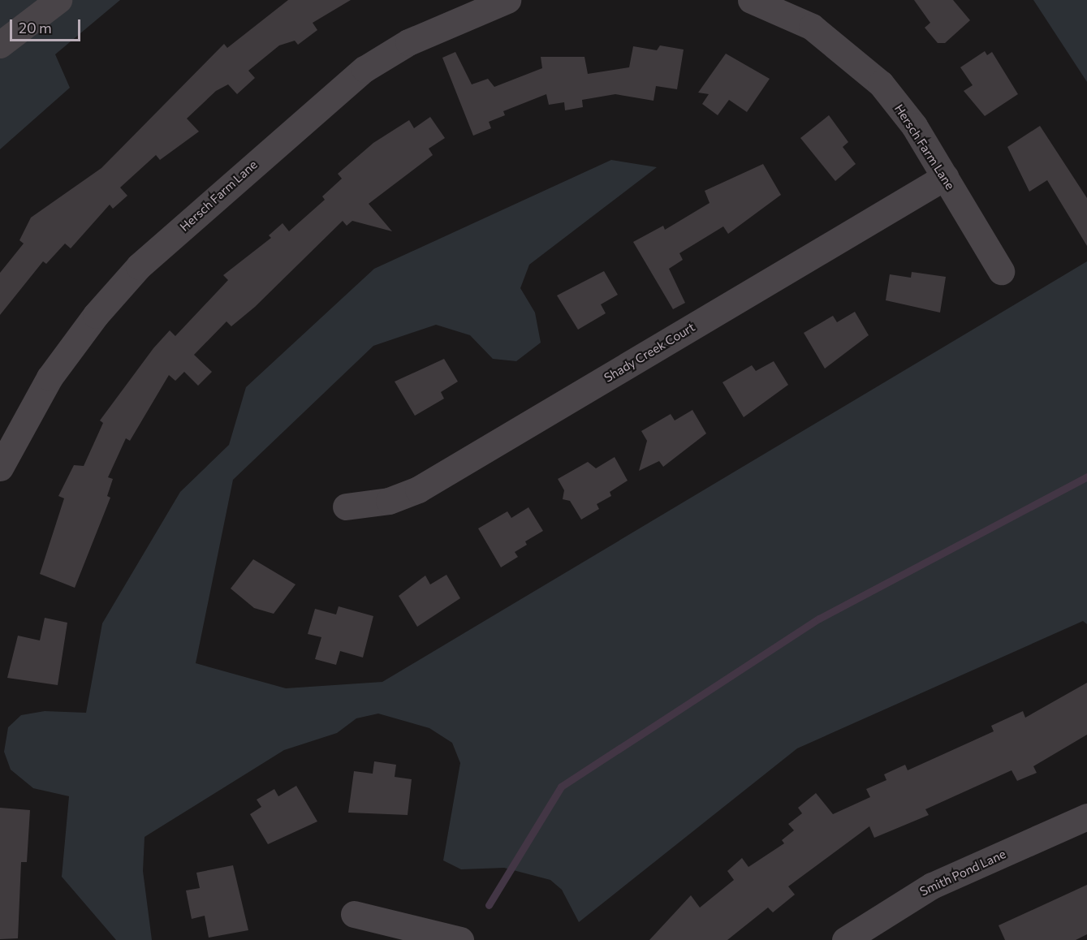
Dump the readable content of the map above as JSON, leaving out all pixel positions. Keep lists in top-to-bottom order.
{
  "streets": {
    "street": ["Hersch Farm Lane", "Shady Creek Court", "Smith Pond Lane"]
  },
  "crossings": [
    ["Hersch Farm Lane", "Shady Creek Court"]
  ],
  "scale_bar": "20 m"
}
